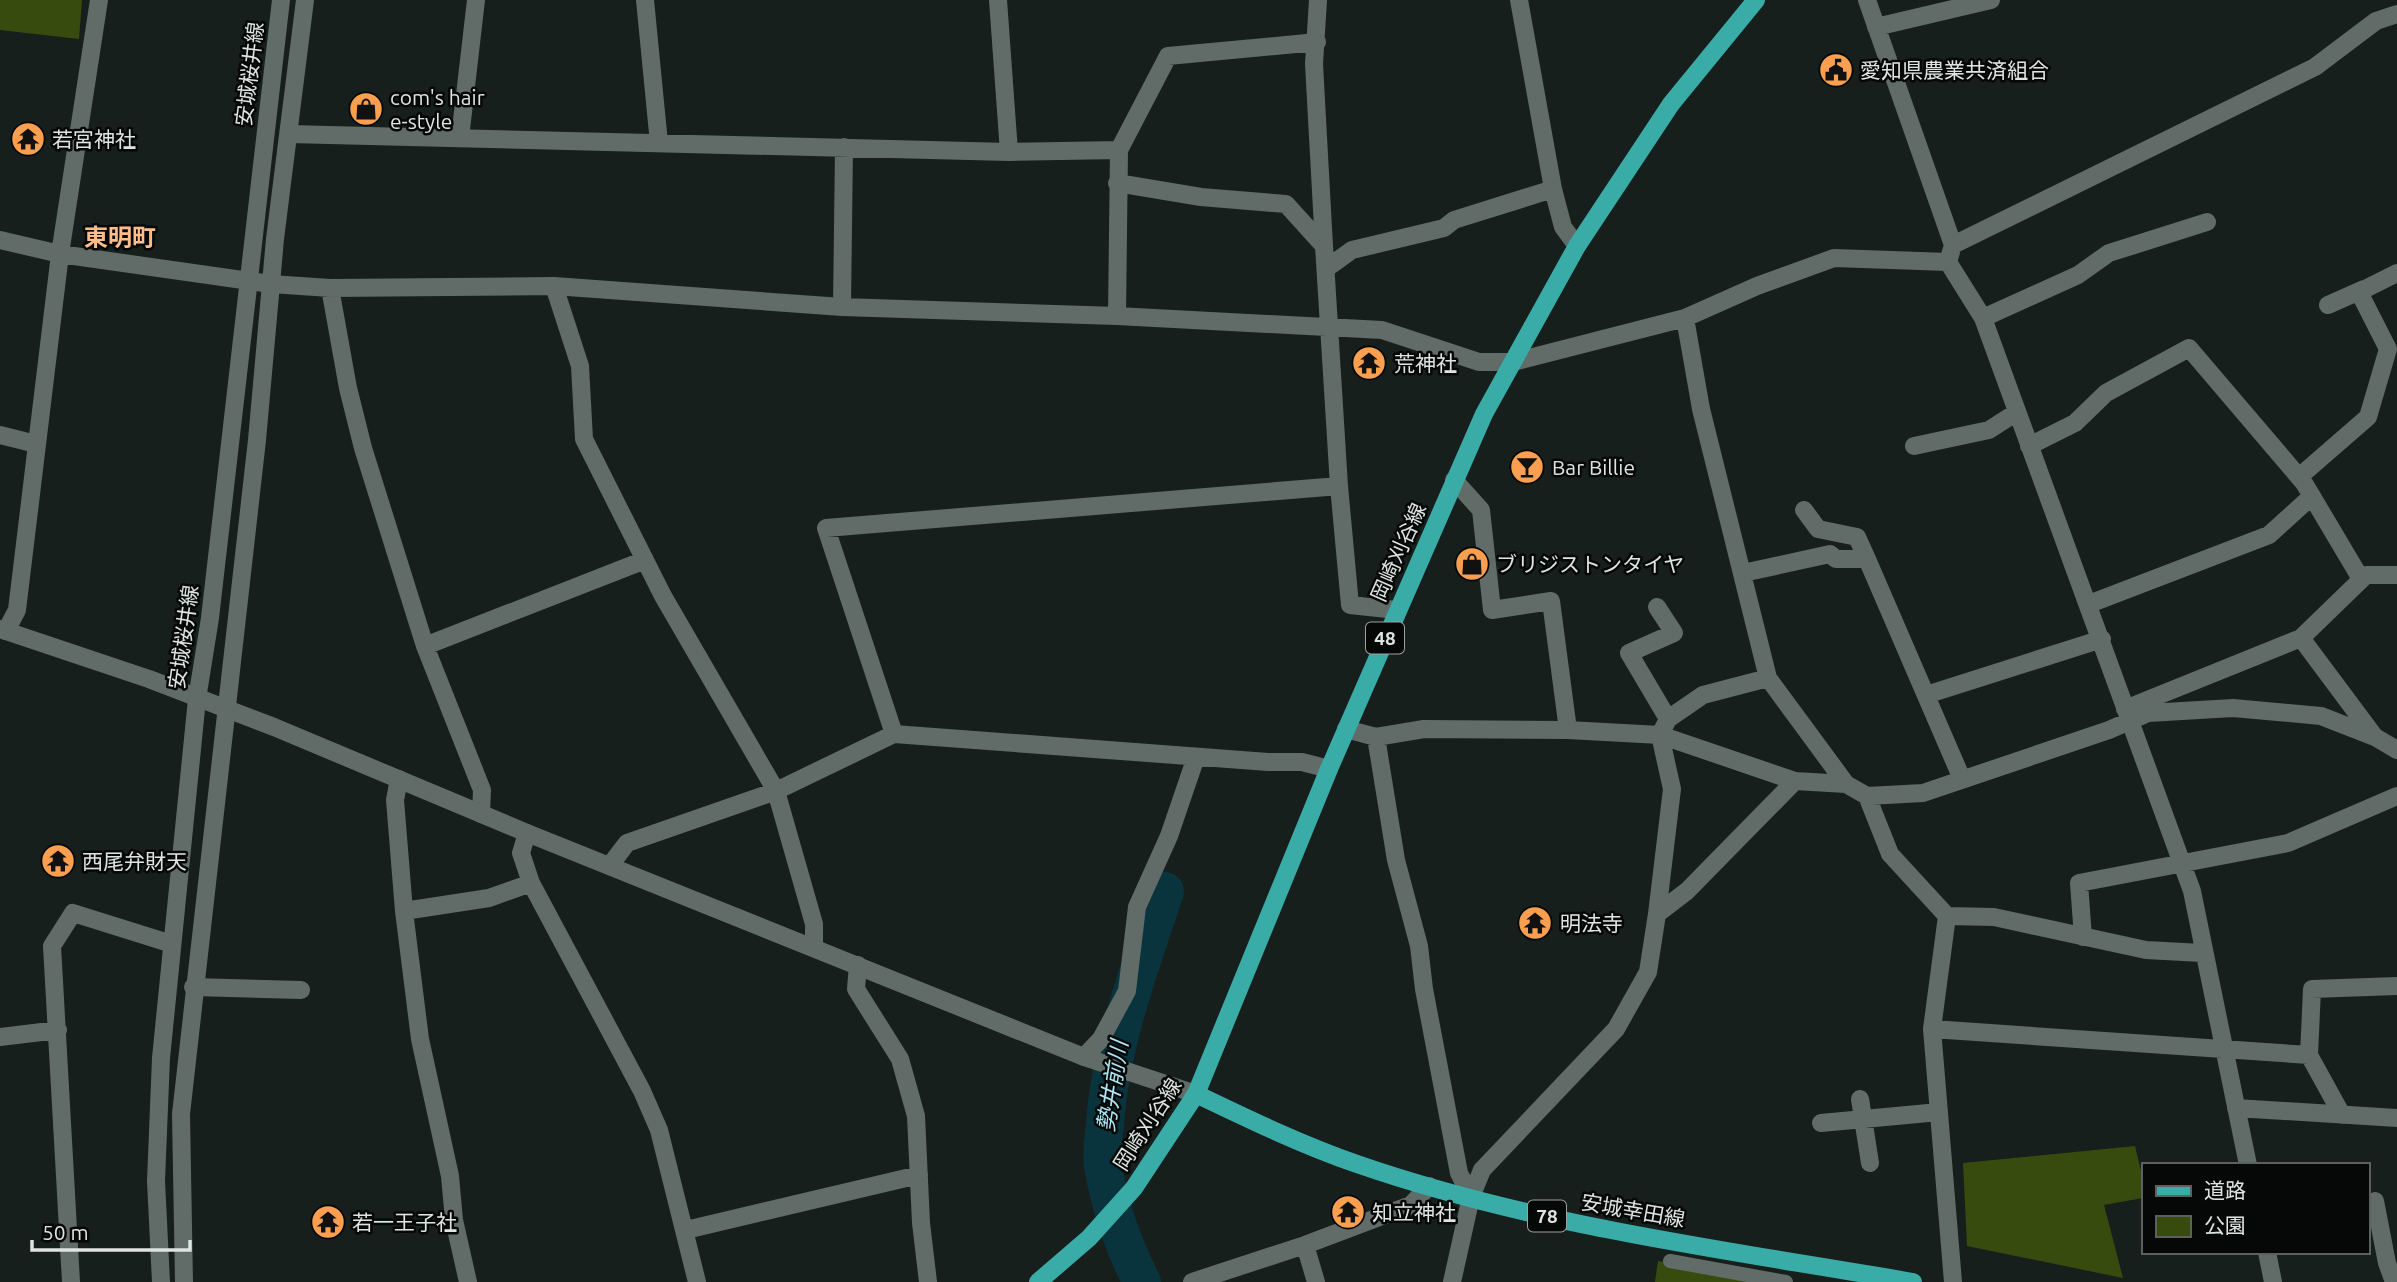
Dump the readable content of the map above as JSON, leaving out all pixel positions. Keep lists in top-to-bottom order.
{
  "streets": {
    "main road": [
      "岡崎刈谷線",
      "48",
      "安城幸田線",
      "78"
    ],
    "street": ["安城桜井線"]
  },
  "crossings": [
    ["岡崎刈谷線", "安城幸田線"]
  ],
  "districts": ["東明町"],
  "water": ["勢井前川"],
  "places": {
    "public building": ["愛知県農業共済組合"],
    "shop": ["com's hair e-style", "ブリジストンタイヤ"],
    "temple": [
      "若宮神社",
      "荒神社",
      "西尾弁財天",
      "明法寺",
      "知立神社",
      "若一王子社"
    ],
    "bar": ["Bar Billie"]
  },
  "legend": ["道路", "公園"],
  "scale_bar": "50 m"
}
